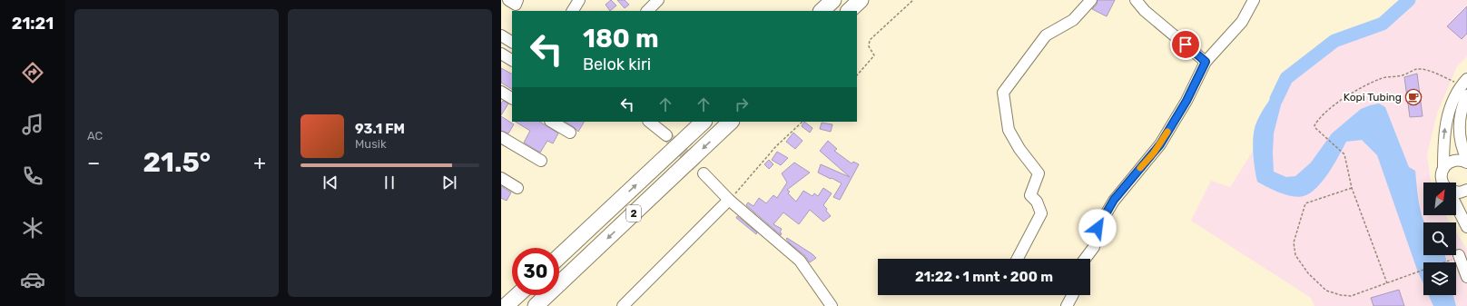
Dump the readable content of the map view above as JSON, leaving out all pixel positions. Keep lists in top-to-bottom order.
{
  "streets": {
    "highway": ["2"]
  },
  "places": {
    "cafe": ["Kopi Tubing"]
  },
  "north": "top right",
  "page": {
    "tabs": "21:21",
    "tile": "AC",
    "turn": ["180 m", "Belok kiri"],
    "song": ["93.1 FM", "Musik"],
    "heat": ["−", "21.5°", "+"],
    "limit": "30",
    "trip": "21:22 · 1 mnt · 200 m"
  }
}
